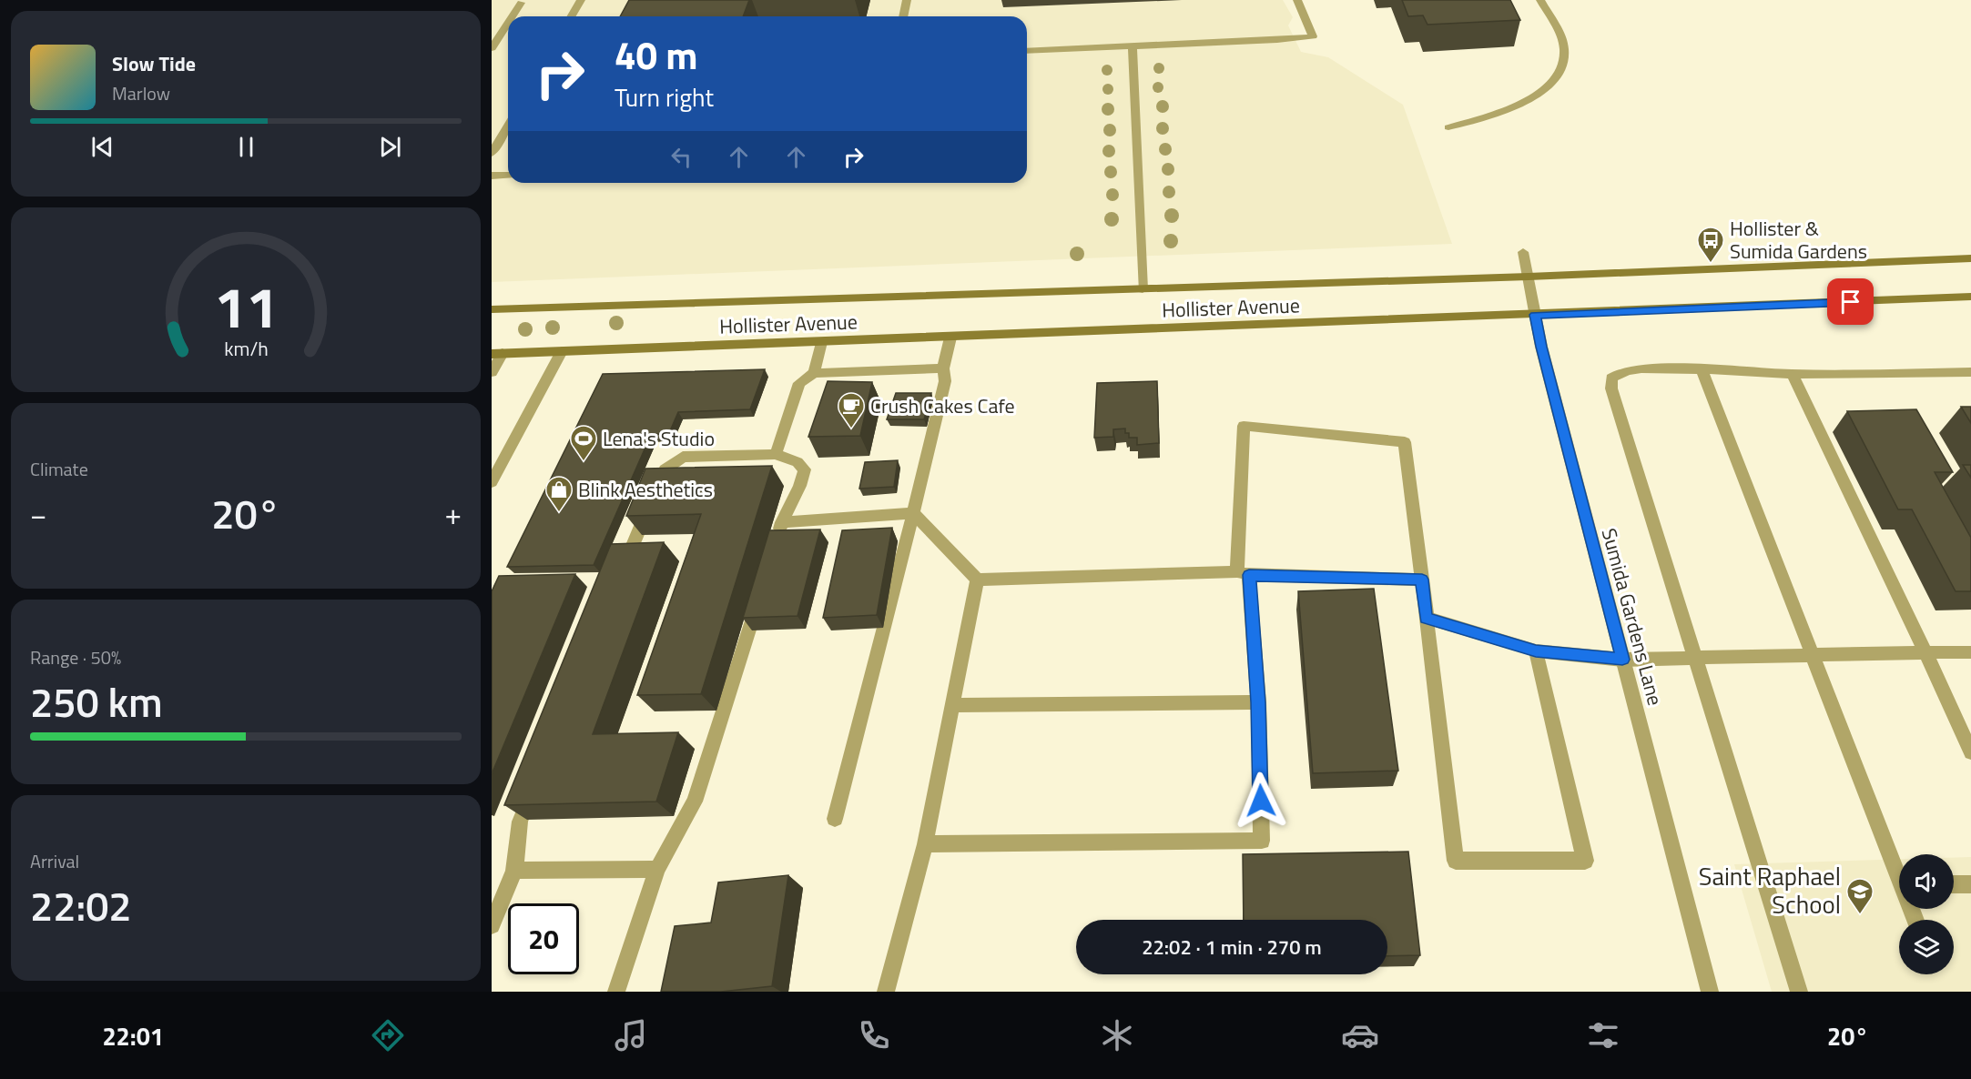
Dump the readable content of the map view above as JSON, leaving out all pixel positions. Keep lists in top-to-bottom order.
{
  "streets": {
    "main road": ["Hollister Avenue"],
    "street": ["Sumida Gardens Lane"]
  },
  "crossings": [
    ["Hollister Avenue", "Sumida Gardens Lane"]
  ],
  "places": {
    "bus stop": ["Hollister & Sumida Gardens"],
    "cafe": ["Crush Cakes Cafe"],
    "sports": ["Lena's Studio"],
    "shop": ["Blink Aesthetics"],
    "school or university": ["Saint Raphael School"]
  },
  "page": {
    "turn": ["40 m", "Turn right"],
    "song": ["Slow Tide", "Marlow"],
    "tile": [
      "Climate",
      ["Range · 50%", "250 km"],
      ["Arrival", "22:02"]
    ],
    "heat": ["−", "20°", "+"],
    "limit": "20",
    "trip": "22:02 · 1 min · 270 m",
    "tabs": ["22:01", "20°"],
    "gauge": ["11", "km/h"]
  }
}
